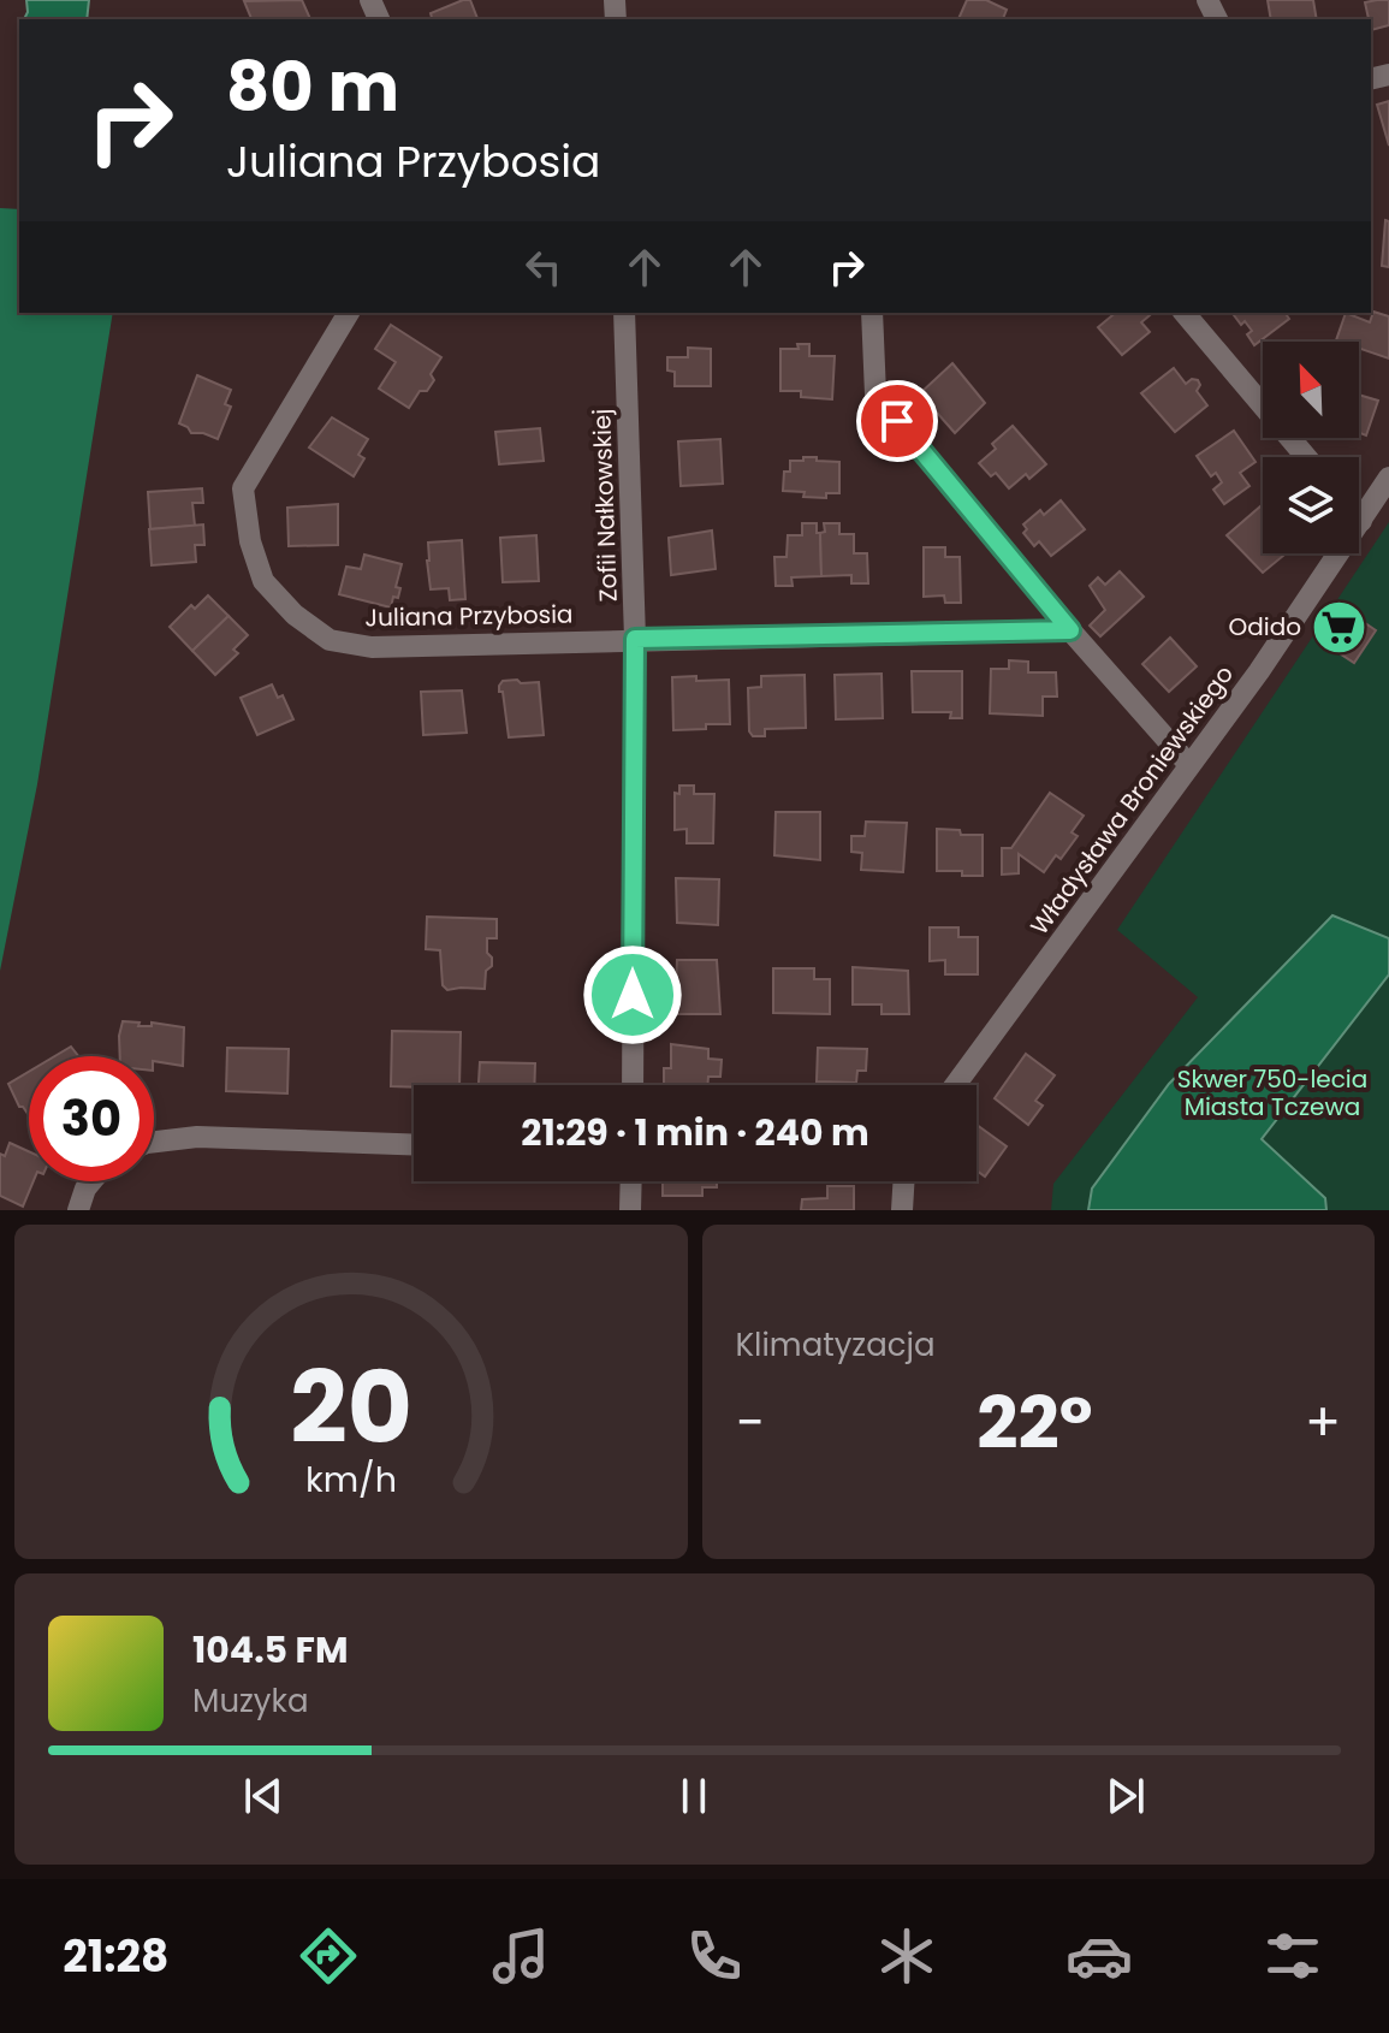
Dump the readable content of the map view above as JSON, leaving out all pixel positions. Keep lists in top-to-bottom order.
{
  "streets": {
    "street": ["Zofii Nałkowskiej", "Juliana Przybosia", "Władysława Broniewskiego"]
  },
  "crossings": [
    ["Zofii Nałkowskiej", "Juliana Przybosia"]
  ],
  "parks": ["Skwer 750-lecia Miasta Tczewa"],
  "places": {
    "supermarket": ["Odido"]
  },
  "north": "top left",
  "page": {
    "turn": ["80 m", "Juliana Przybosia"],
    "limit": "30",
    "trip": "21:29 · 1 min · 240 m",
    "tile": "Klimatyzacja",
    "heat": ["−", "22°", "+"],
    "song": ["104.5 FM", "Muzyka"],
    "tabs": "21:28",
    "gauge": ["20", "km/h"]
  }
}
